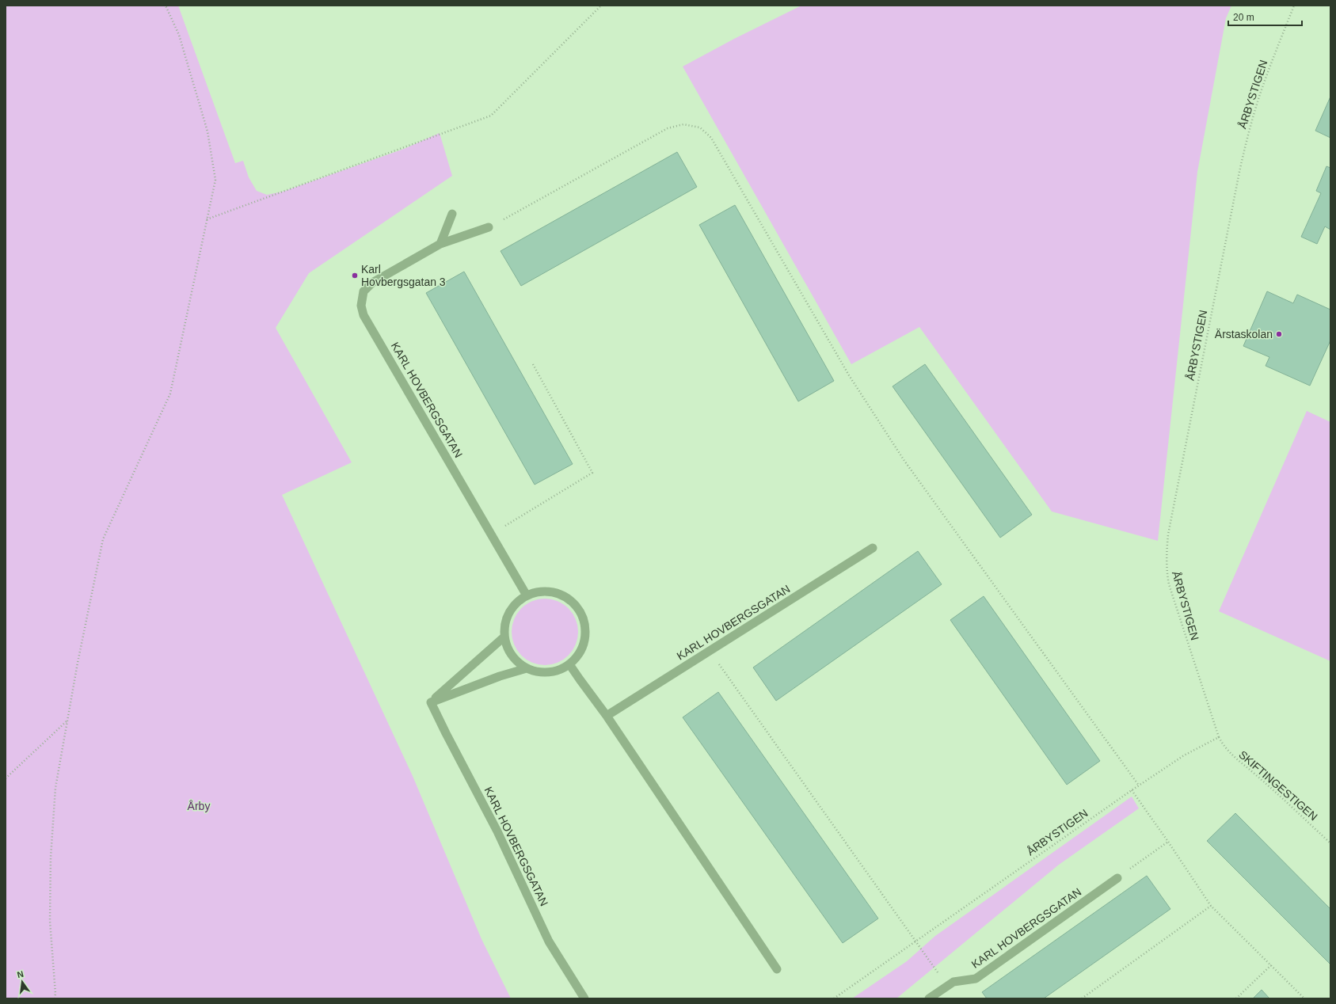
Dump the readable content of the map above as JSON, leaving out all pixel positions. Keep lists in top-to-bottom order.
{
  "streets": {
    "street": ["KARL HOVBERGSGATAN"],
    "path": ["ÅRBYSTIGEN", "SKIFTINGESTIGEN"]
  },
  "crossings": [
    ["ÅRBYSTIGEN", "SKIFTINGESTIGEN"]
  ],
  "parks": ["Årby"],
  "places": ["Karl Hovbergsgatan 3", "Ärstaskolan"],
  "scale_bar": "20 m",
  "north": "top"
}
